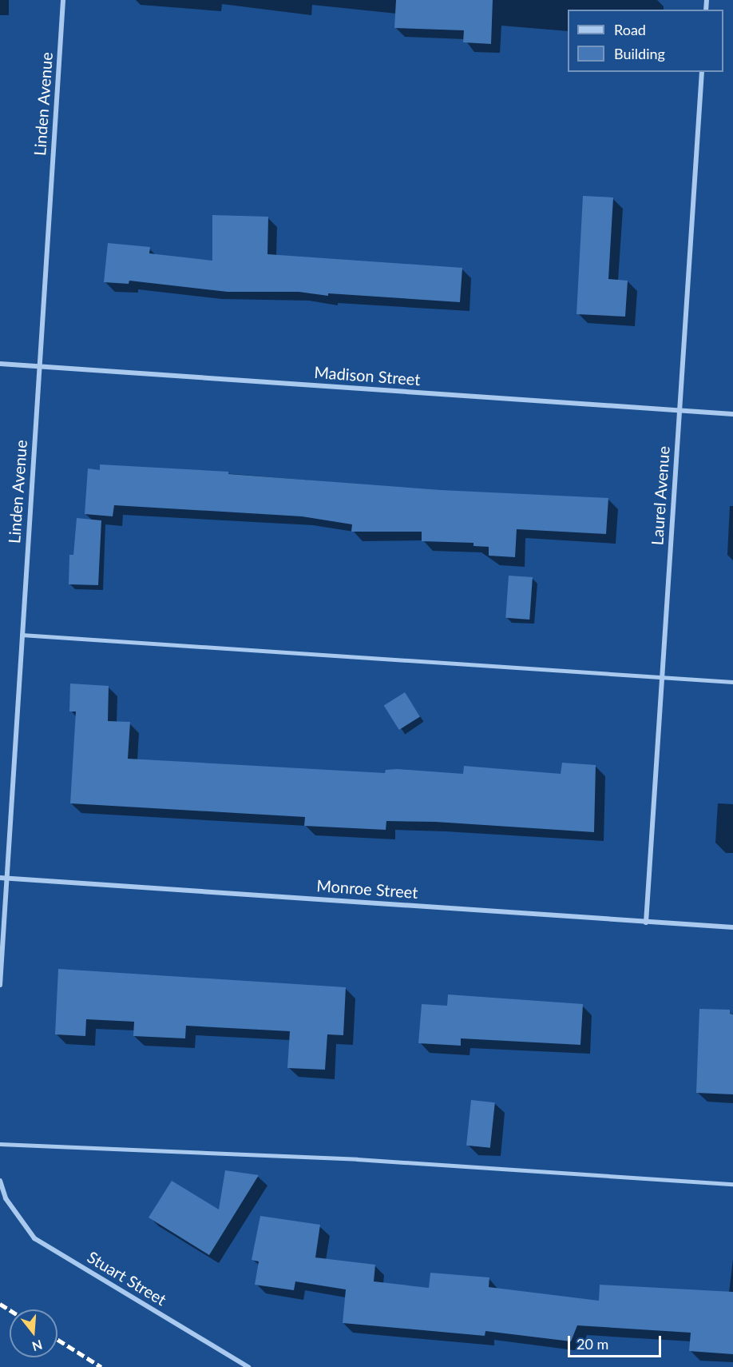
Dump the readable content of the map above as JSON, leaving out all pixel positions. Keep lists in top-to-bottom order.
{
  "streets": {
    "street": [
      "Linden Avenue",
      "Madison Street",
      "Laurel Avenue",
      "Monroe Street",
      "Stuart Street"
    ]
  },
  "crossings": [
    ["Linden Avenue", "Madison Street"],
    ["Linden Avenue", "Monroe Street"],
    ["Madison Street", "Laurel Avenue"],
    ["Laurel Avenue", "Monroe Street"]
  ],
  "legend": ["Road", "Building"],
  "scale_bar": "20 m",
  "north": "bottom"
}
